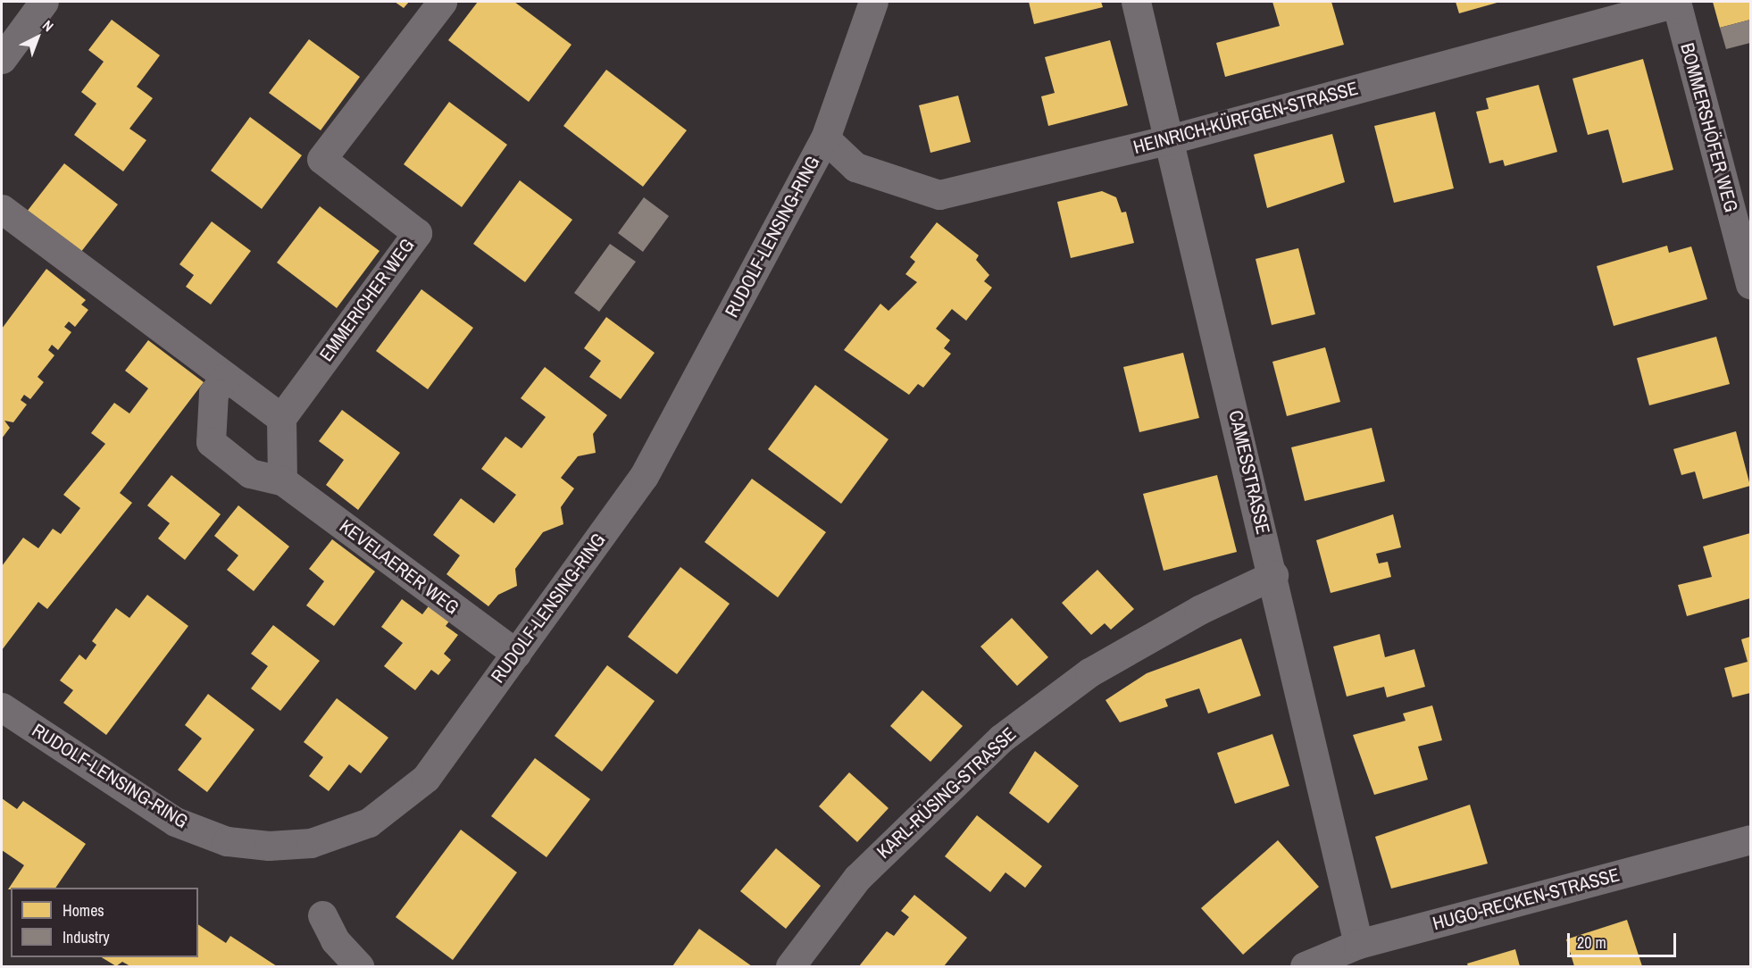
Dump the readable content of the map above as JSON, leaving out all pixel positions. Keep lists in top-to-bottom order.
{
  "streets": {
    "street": [
      "HEINRICH-KÜRFGEN-STRASSE",
      "BOMMERSHÖFER WEG",
      "RUDOLF-LENSING-RING",
      "EMMERICHER WEG",
      "CAMESSTRASSE",
      "KEVELAERER WEG",
      "KARL-RÜSING-STRASSE",
      "HUGO-RECKEN-STRASSE"
    ]
  },
  "crossings": [
    ["HEINRICH-KÜRFGEN-STRASSE", "BOMMERSHÖFER WEG"],
    ["HEINRICH-KÜRFGEN-STRASSE", "RUDOLF-LENSING-RING"],
    ["HEINRICH-KÜRFGEN-STRASSE", "CAMESSTRASSE"],
    ["RUDOLF-LENSING-RING", "KEVELAERER WEG"],
    ["CAMESSTRASSE", "KARL-RÜSING-STRASSE"],
    ["CAMESSTRASSE", "HUGO-RECKEN-STRASSE"]
  ],
  "legend": ["Homes", "Industry"],
  "scale_bar": "20 m",
  "north": "top right"
}
